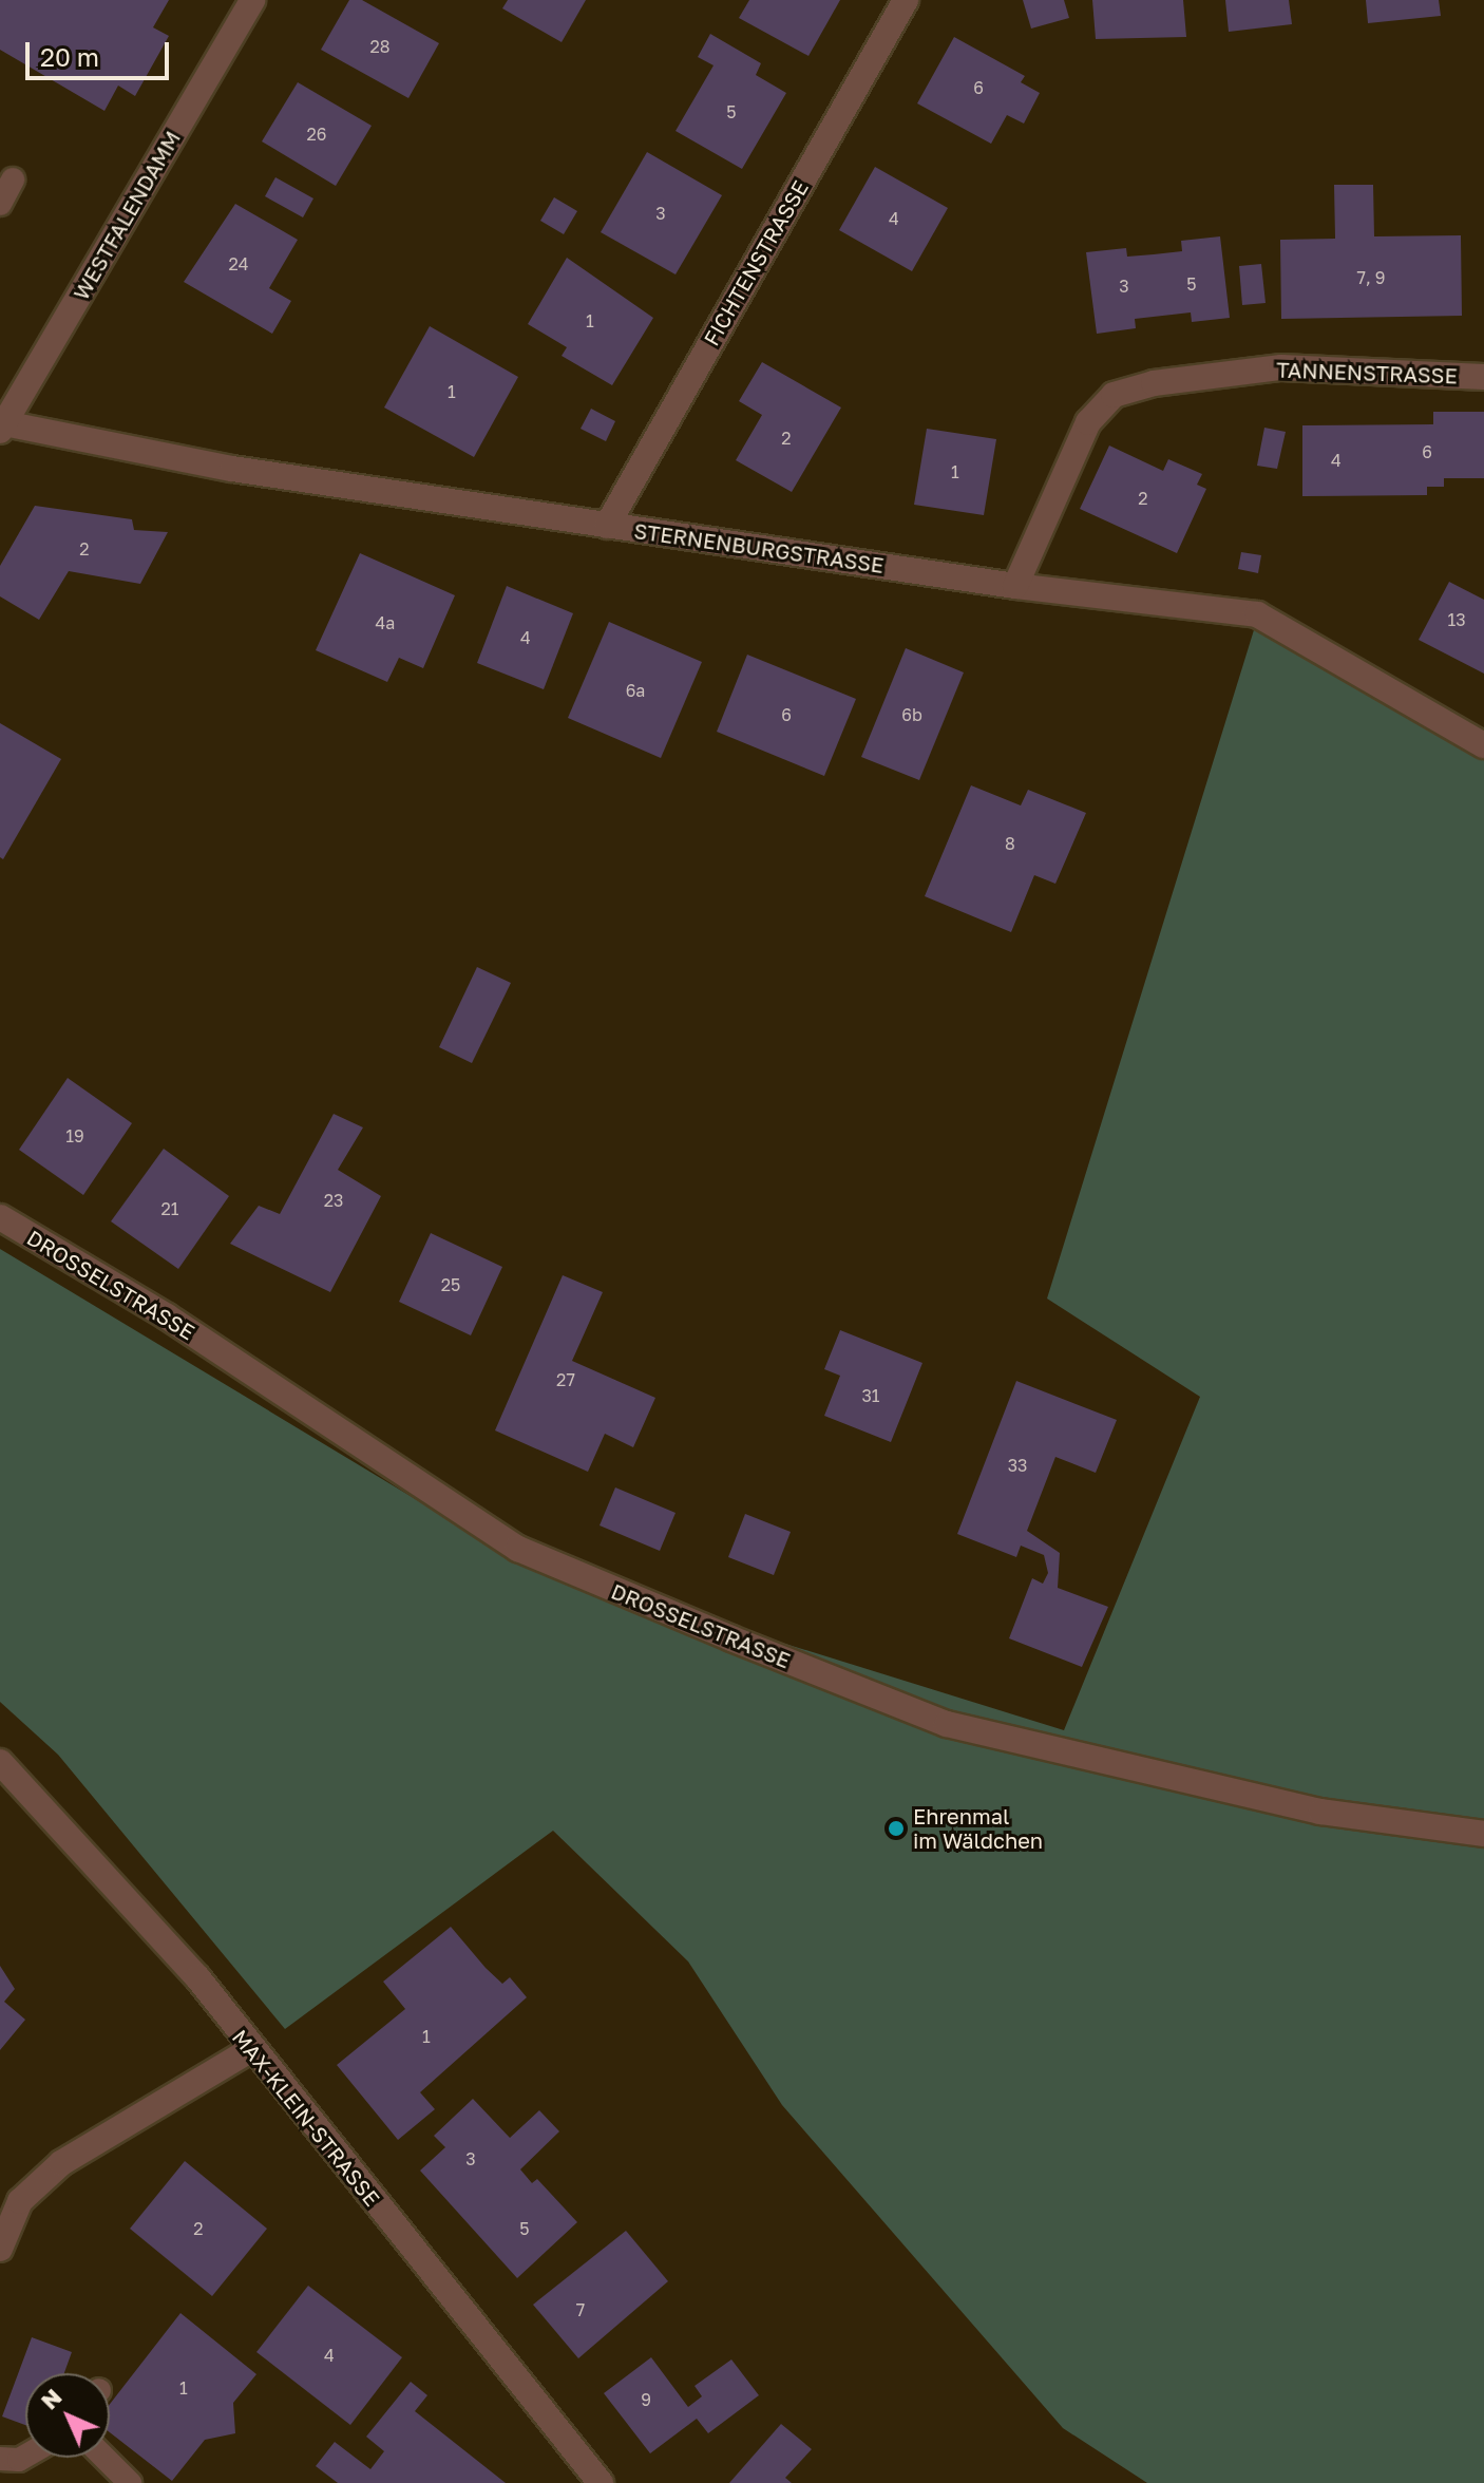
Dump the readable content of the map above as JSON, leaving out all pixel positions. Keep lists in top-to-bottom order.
{
  "streets": {
    "street": [
      "WESTFALENDAMM",
      "FICHTENSTRASSE",
      "TANNENSTRASSE",
      "STERNENBURGSTRASSE",
      "DROSSELSTRASSE",
      "MAX-KLEIN-STRASSE"
    ]
  },
  "crossings": [
    ["WESTFALENDAMM", "STERNENBURGSTRASSE"],
    ["FICHTENSTRASSE", "STERNENBURGSTRASSE"],
    ["TANNENSTRASSE", "STERNENBURGSTRASSE"]
  ],
  "places": ["Ehrenmal im Wäldchen"],
  "house_numbers": [
    "28",
    "6",
    "5",
    "26",
    "3",
    "4",
    "24",
    "7, 9",
    "5",
    "3",
    "1",
    "1",
    "2",
    "6",
    "4",
    "1",
    "2",
    "2",
    "13",
    "4a",
    "4",
    "6a",
    "6",
    "6b",
    "8",
    "19",
    "23",
    "21",
    "25",
    "27",
    "31",
    "33",
    "1",
    "3",
    "2",
    "5",
    "7",
    "4",
    "1",
    "9"
  ],
  "scale_bar": "20 m",
  "north": "top left"
}
